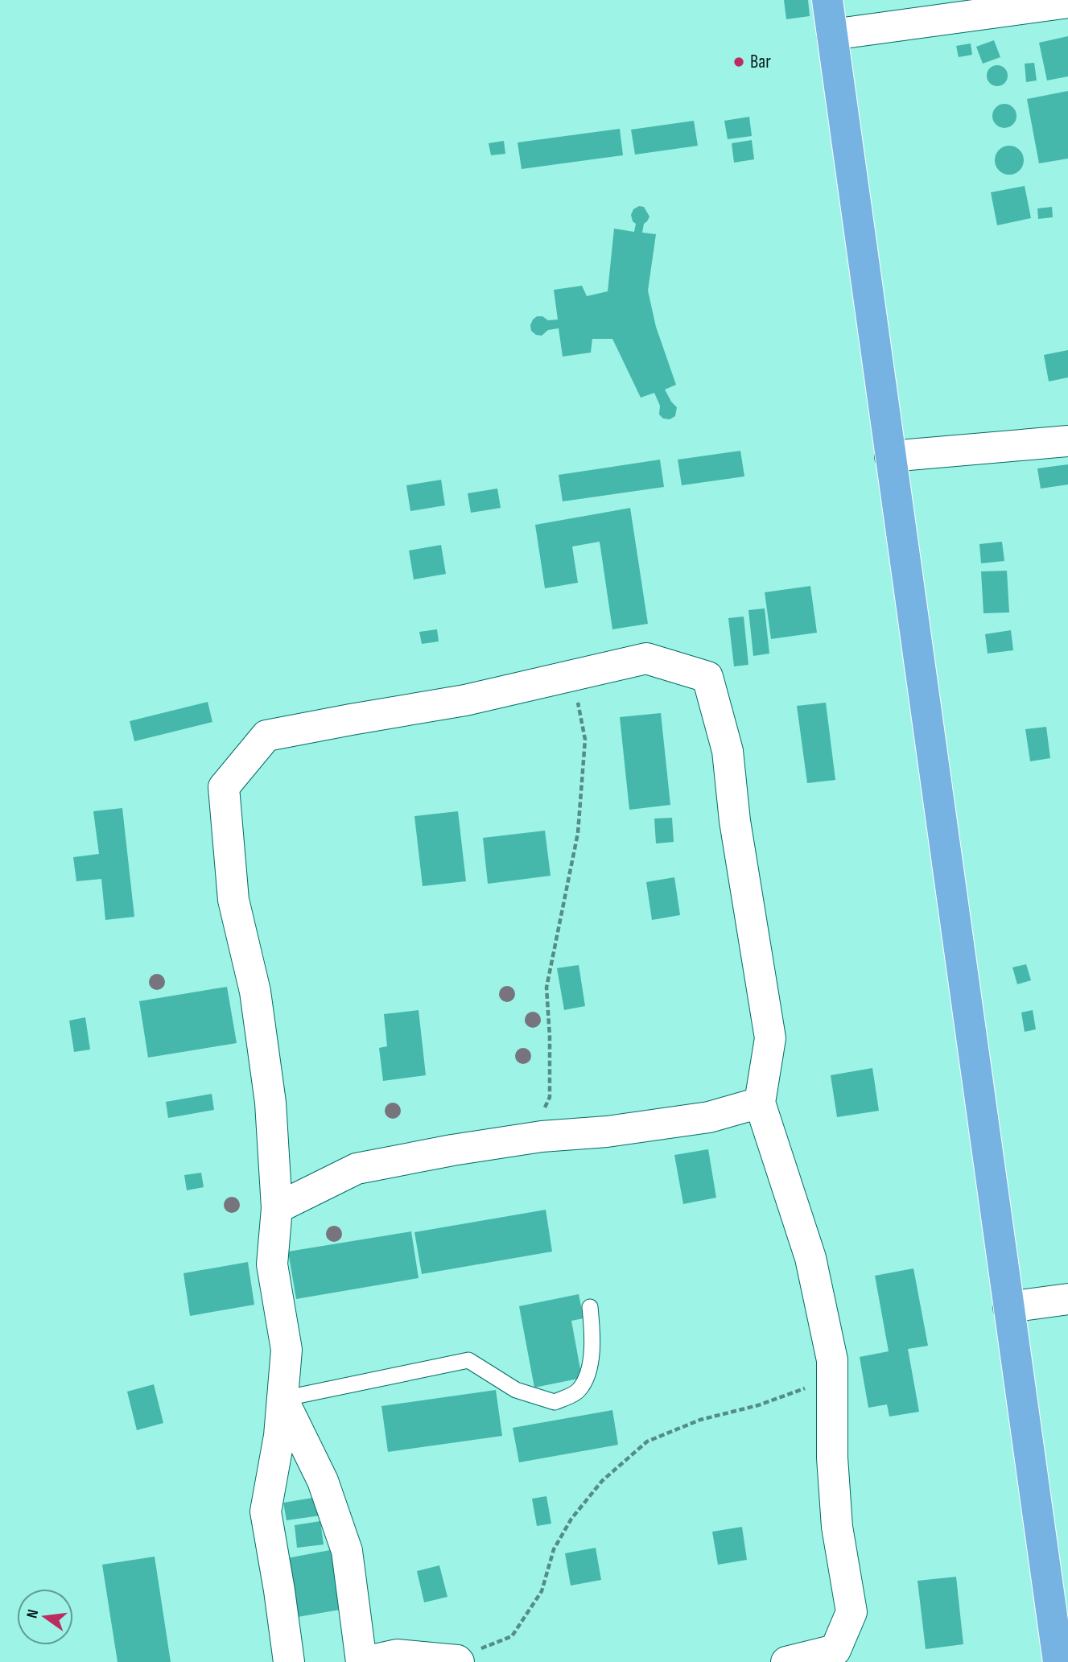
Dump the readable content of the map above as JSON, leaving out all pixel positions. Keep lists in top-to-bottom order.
{
  "places": ["Bar"],
  "north": "left"
}
